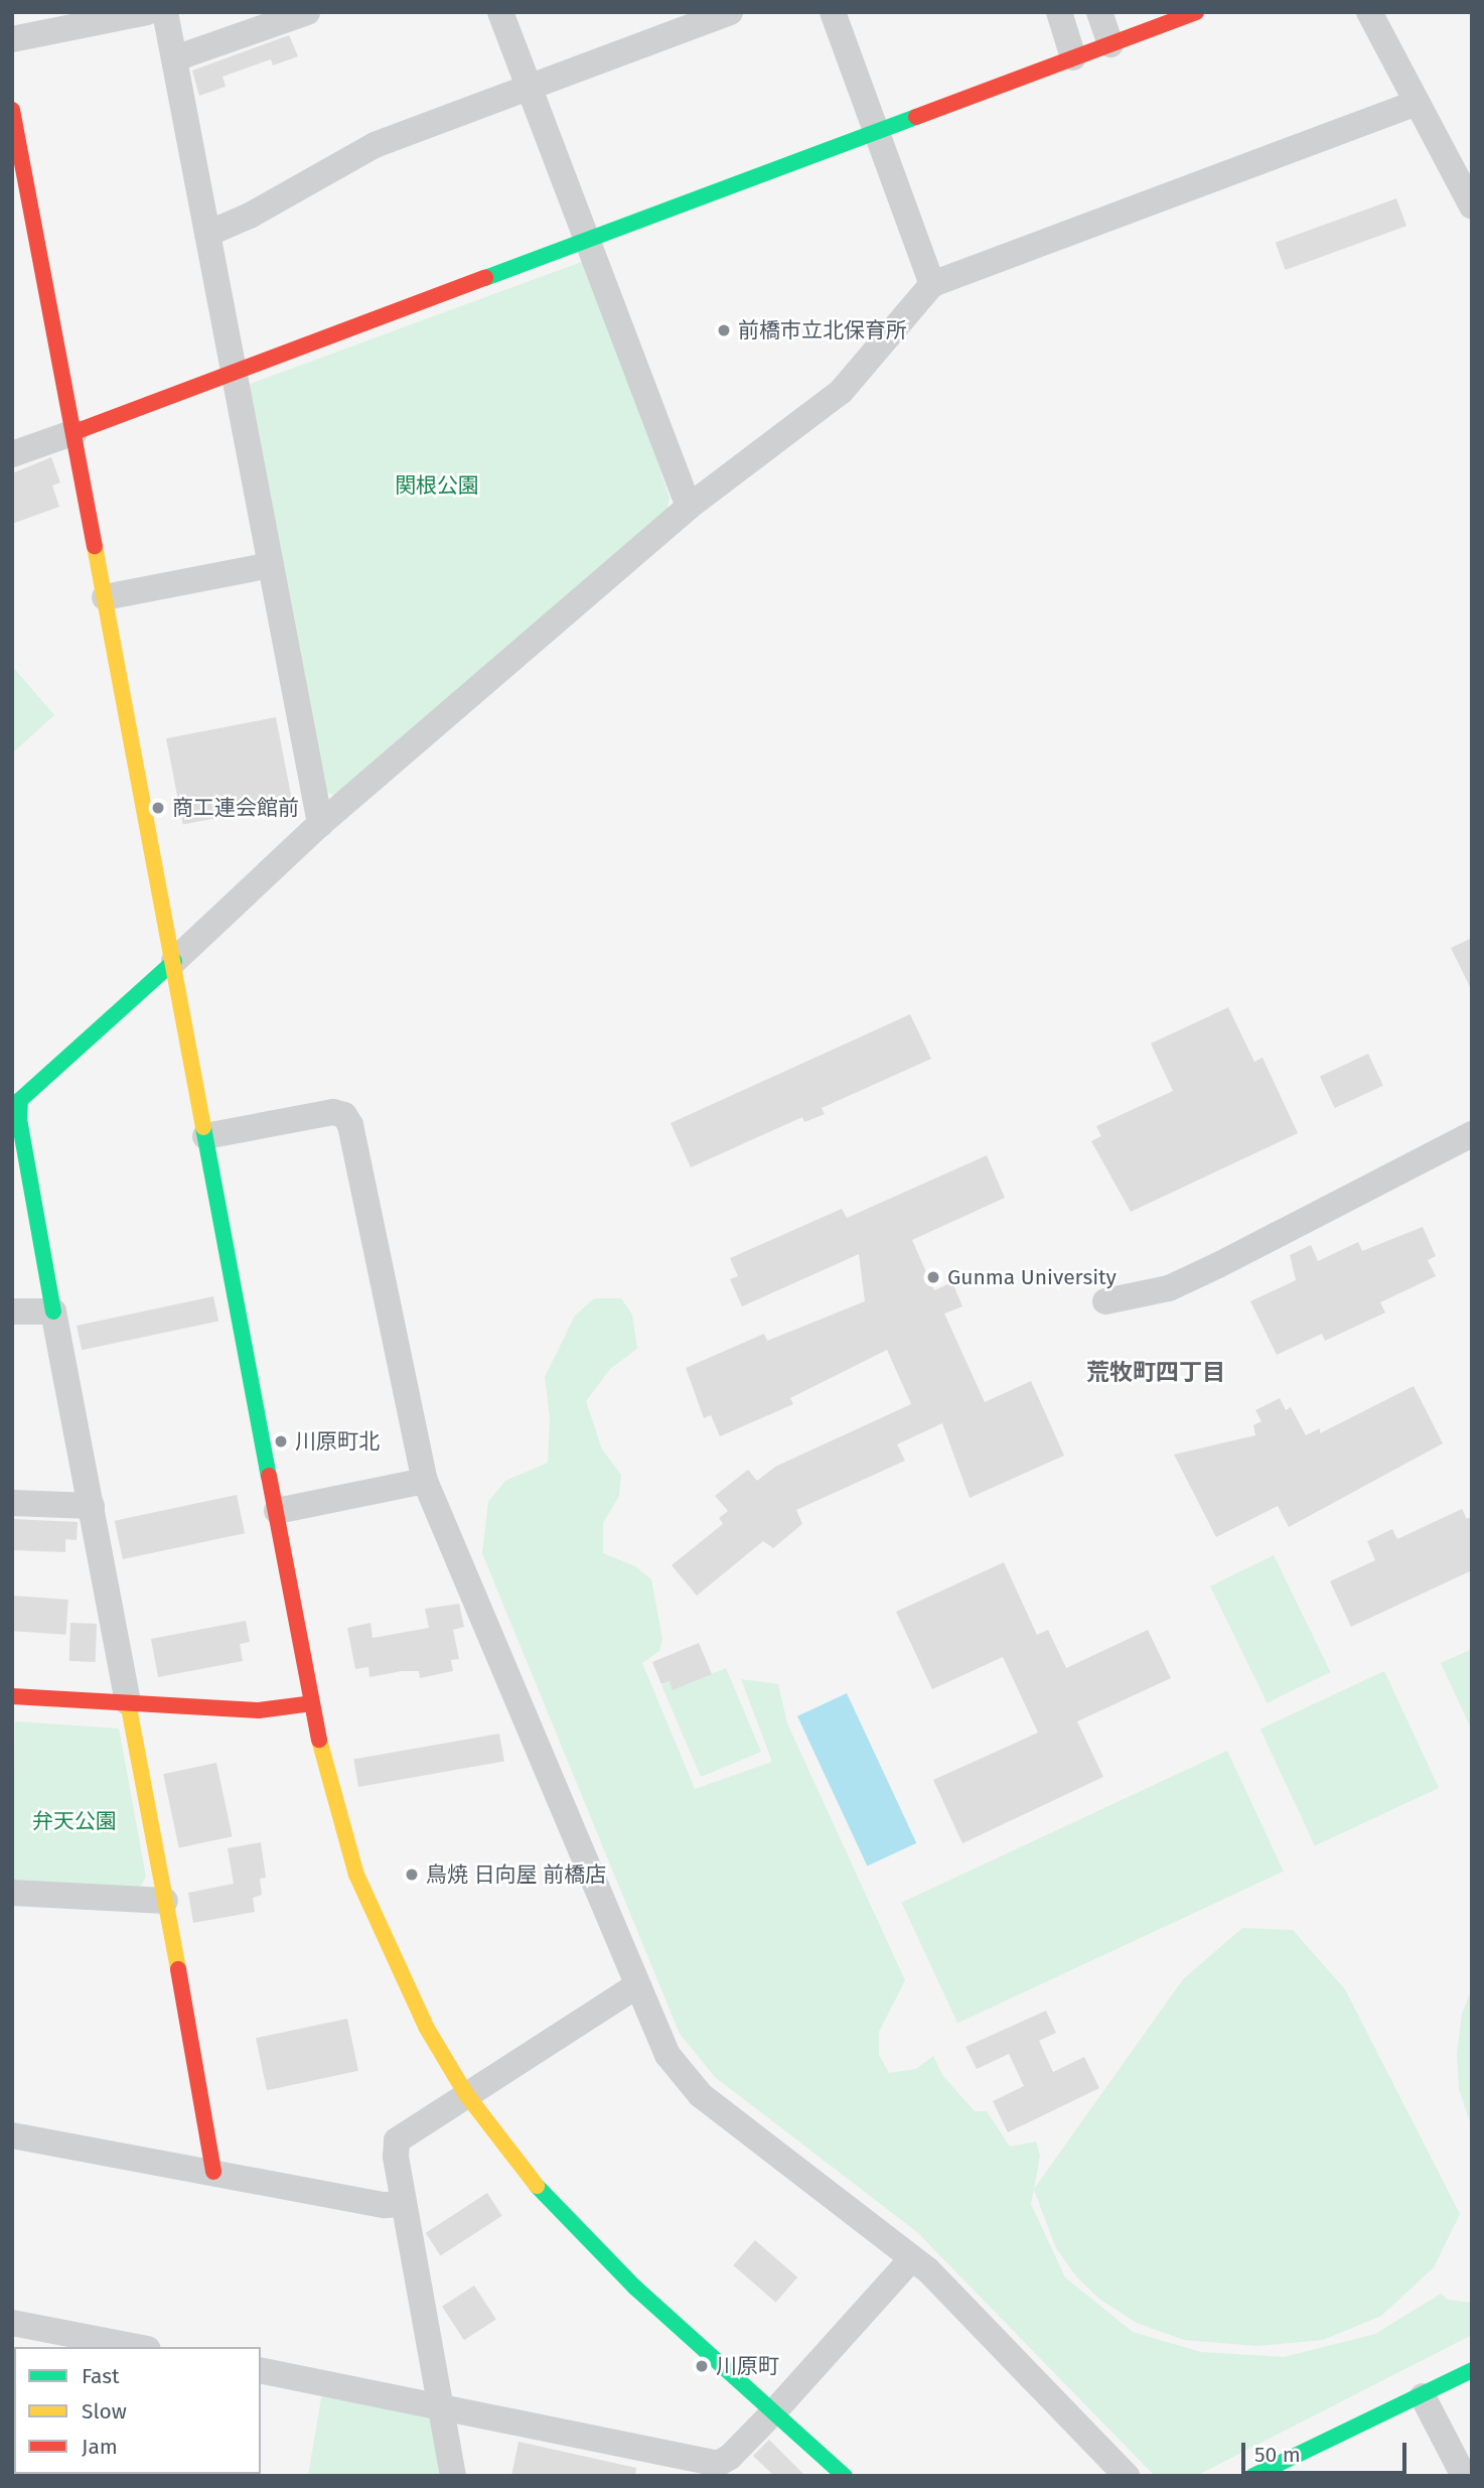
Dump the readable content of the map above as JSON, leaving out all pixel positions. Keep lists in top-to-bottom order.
{
  "districts": ["荒牧町四丁目"],
  "parks": ["関根公園", "弁天公園"],
  "places": [
    "前橋市立北保育所",
    "商工連会館前",
    "Gunma University",
    "川原町北",
    "鳥焼 日向屋 前橋店",
    "川原町"
  ],
  "legend": ["Fast", "Slow", "Jam"],
  "scale_bar": "50 m"
}
